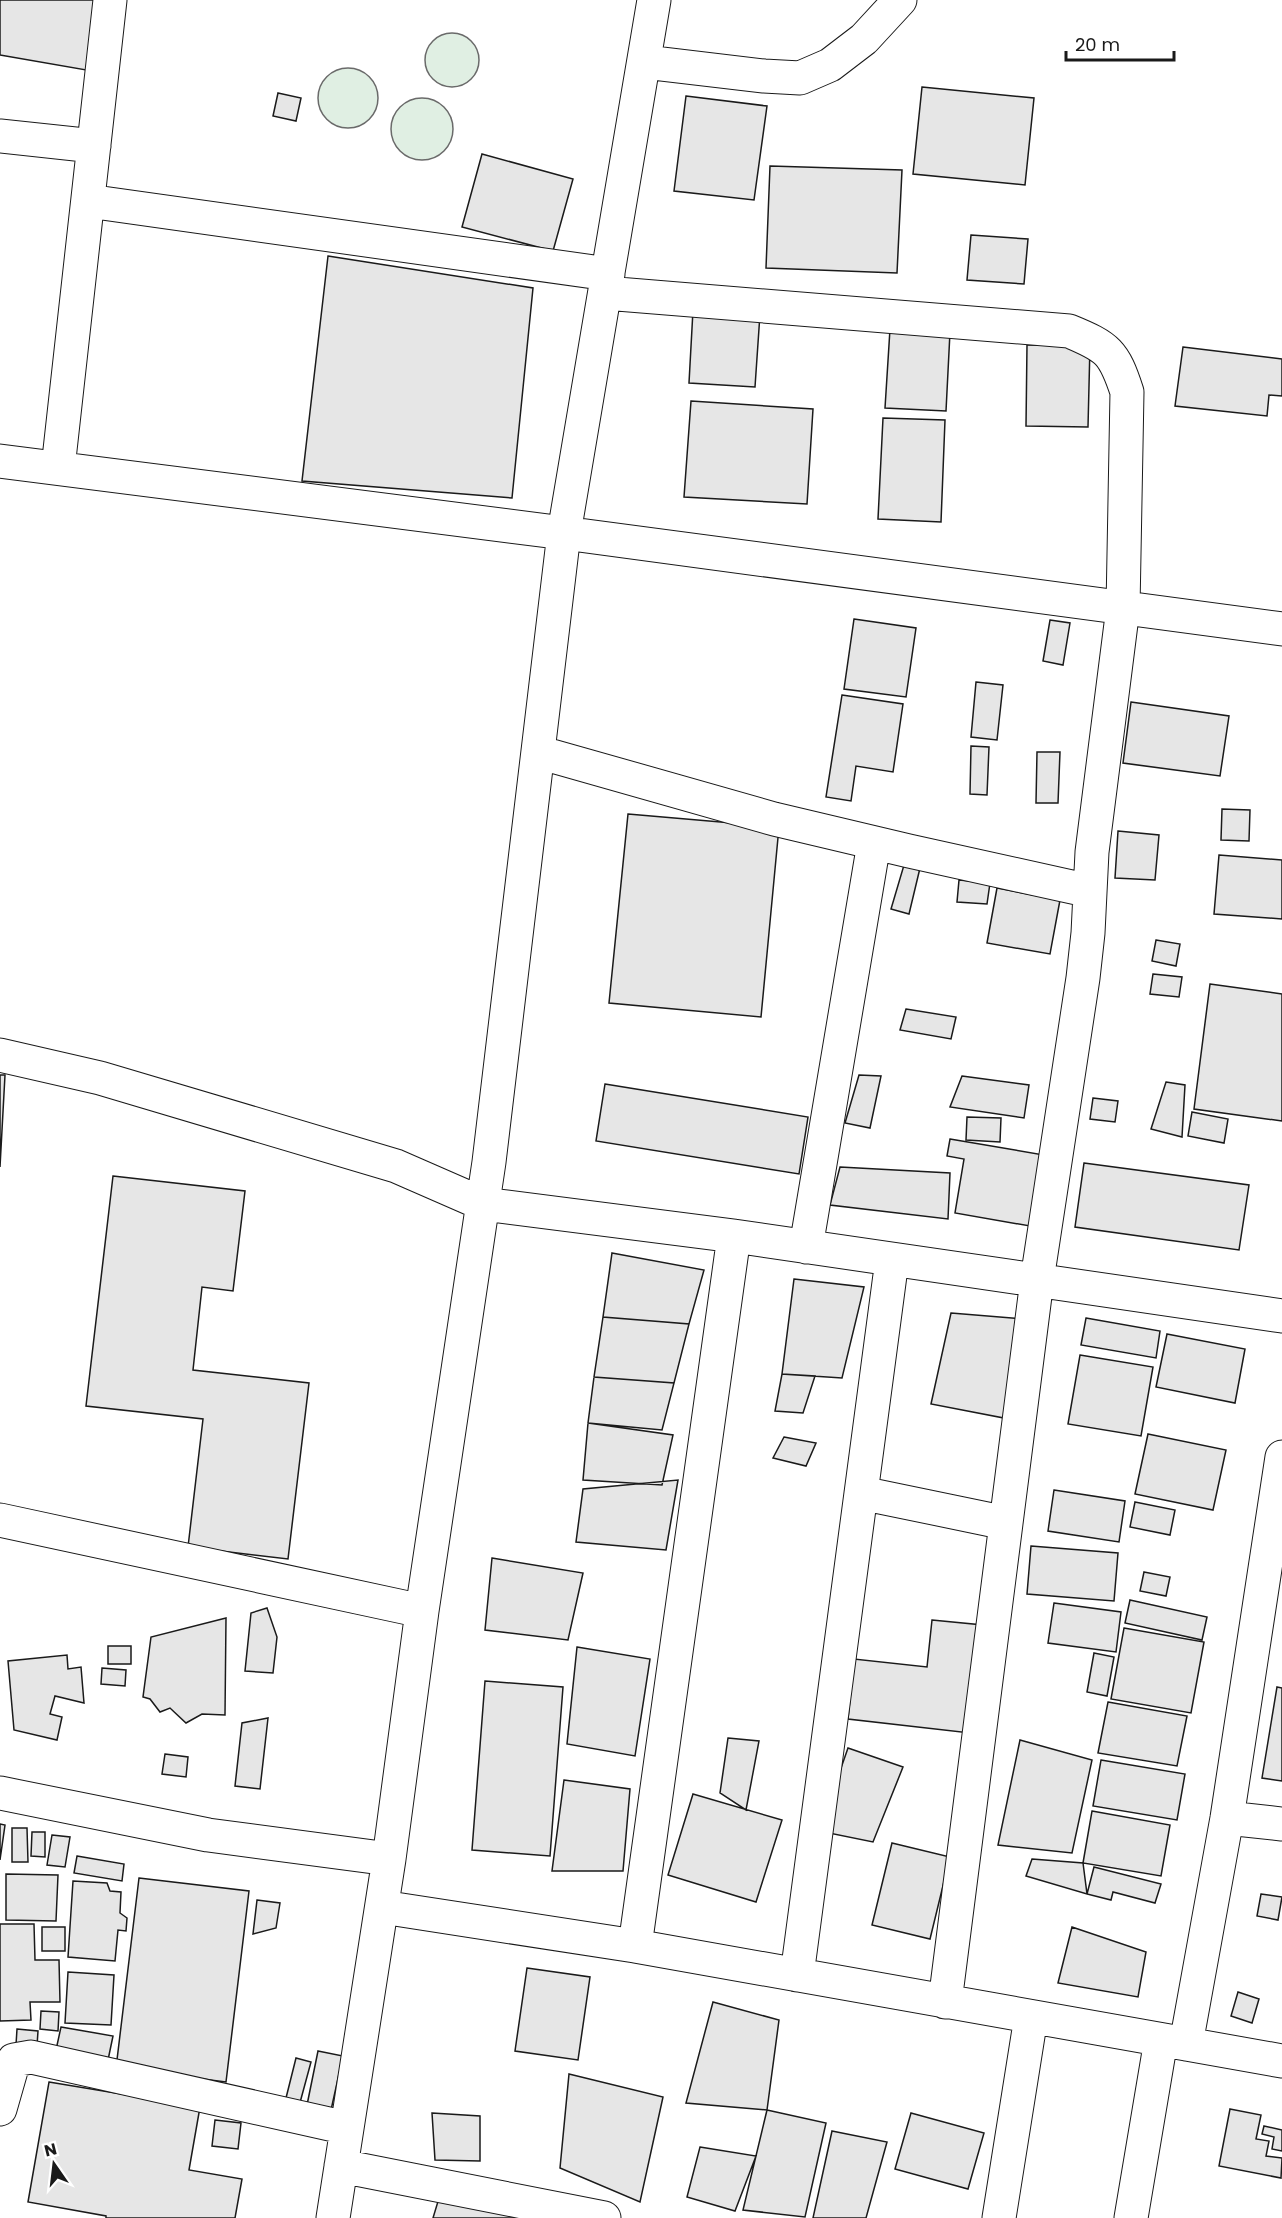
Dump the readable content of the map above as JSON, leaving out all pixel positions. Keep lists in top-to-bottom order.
{
  "scale_bar": "20 m",
  "north": "top"
}
